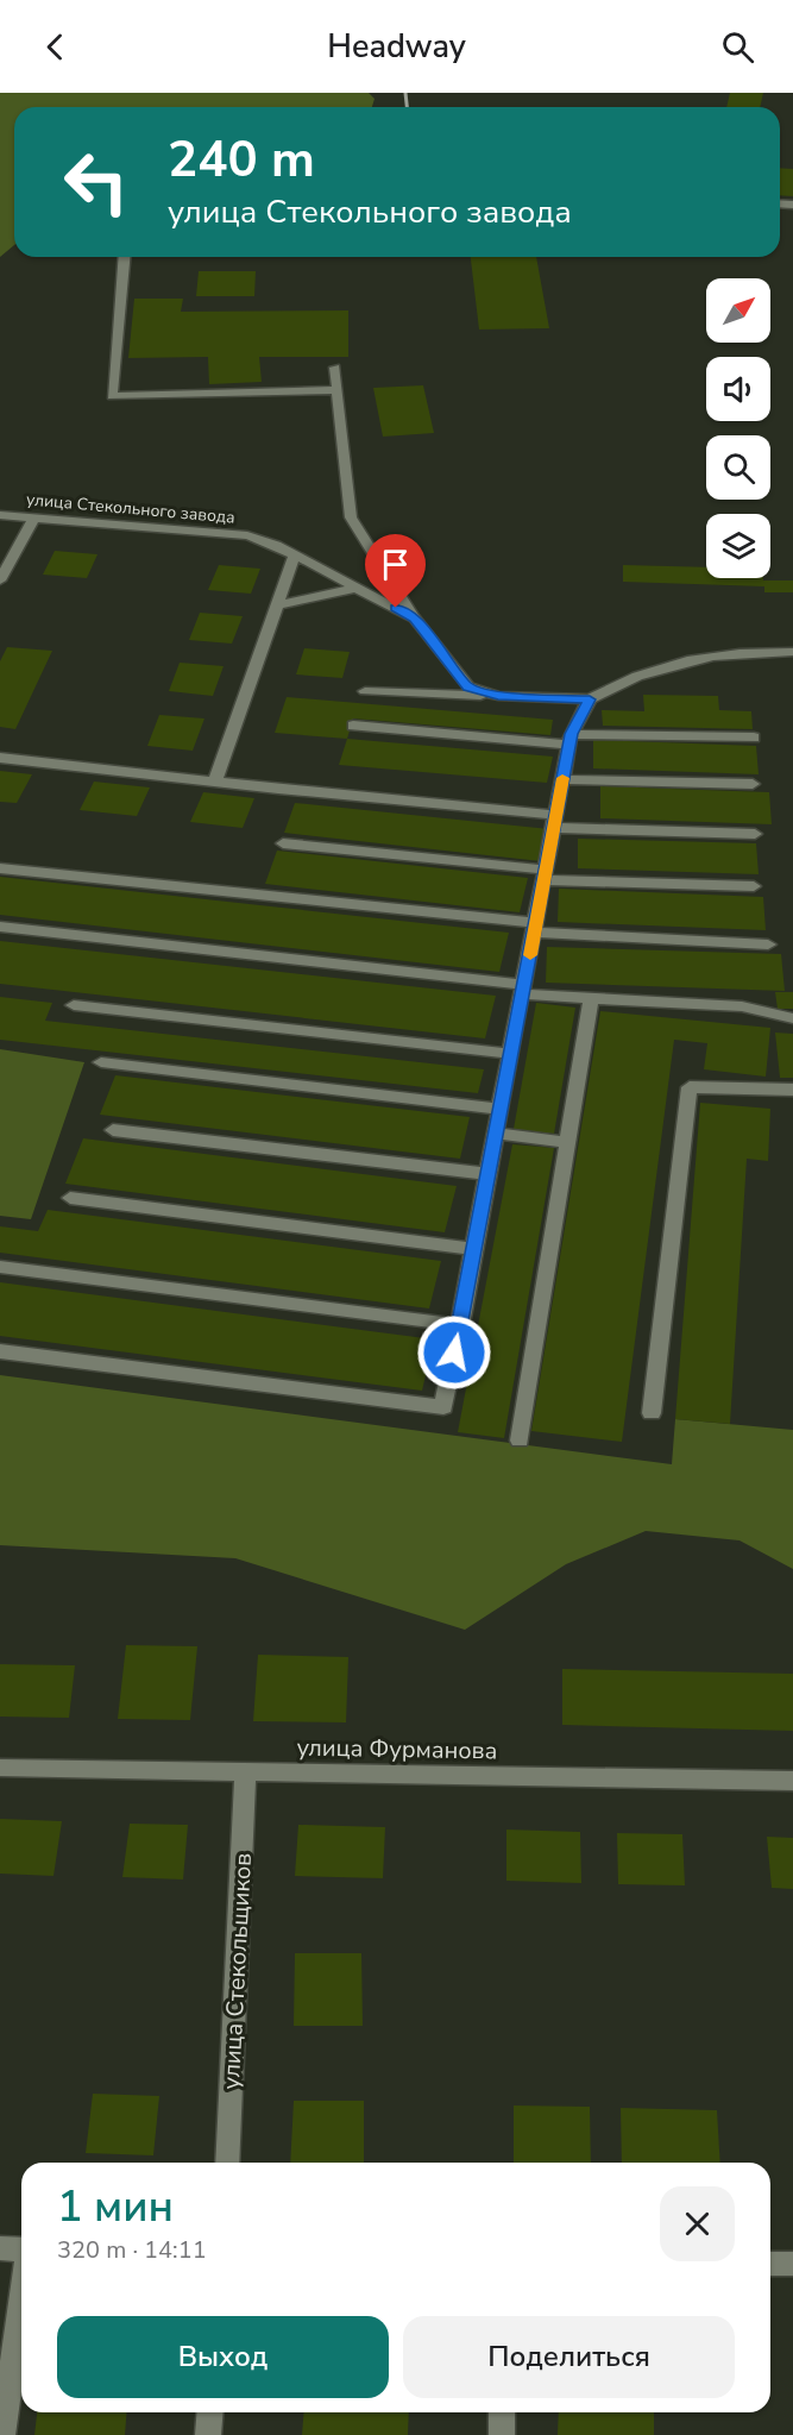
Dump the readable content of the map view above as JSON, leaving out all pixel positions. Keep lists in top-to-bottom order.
{
  "streets": {
    "street": ["улица Стекольного завода", "улица Фурманова", "улица Стекольщиков"]
  },
  "crossings": [
    ["улица Фурманова", "улица Стекольщиков"]
  ],
  "north": "top right",
  "page": {
    "header": "Headway",
    "turn": ["240 m", "улица Стекольного завода"],
    "heading": ["1 мин", "320 m · 14:11"],
    "buttons": ["Выход", "Поделиться"]
  }
}
